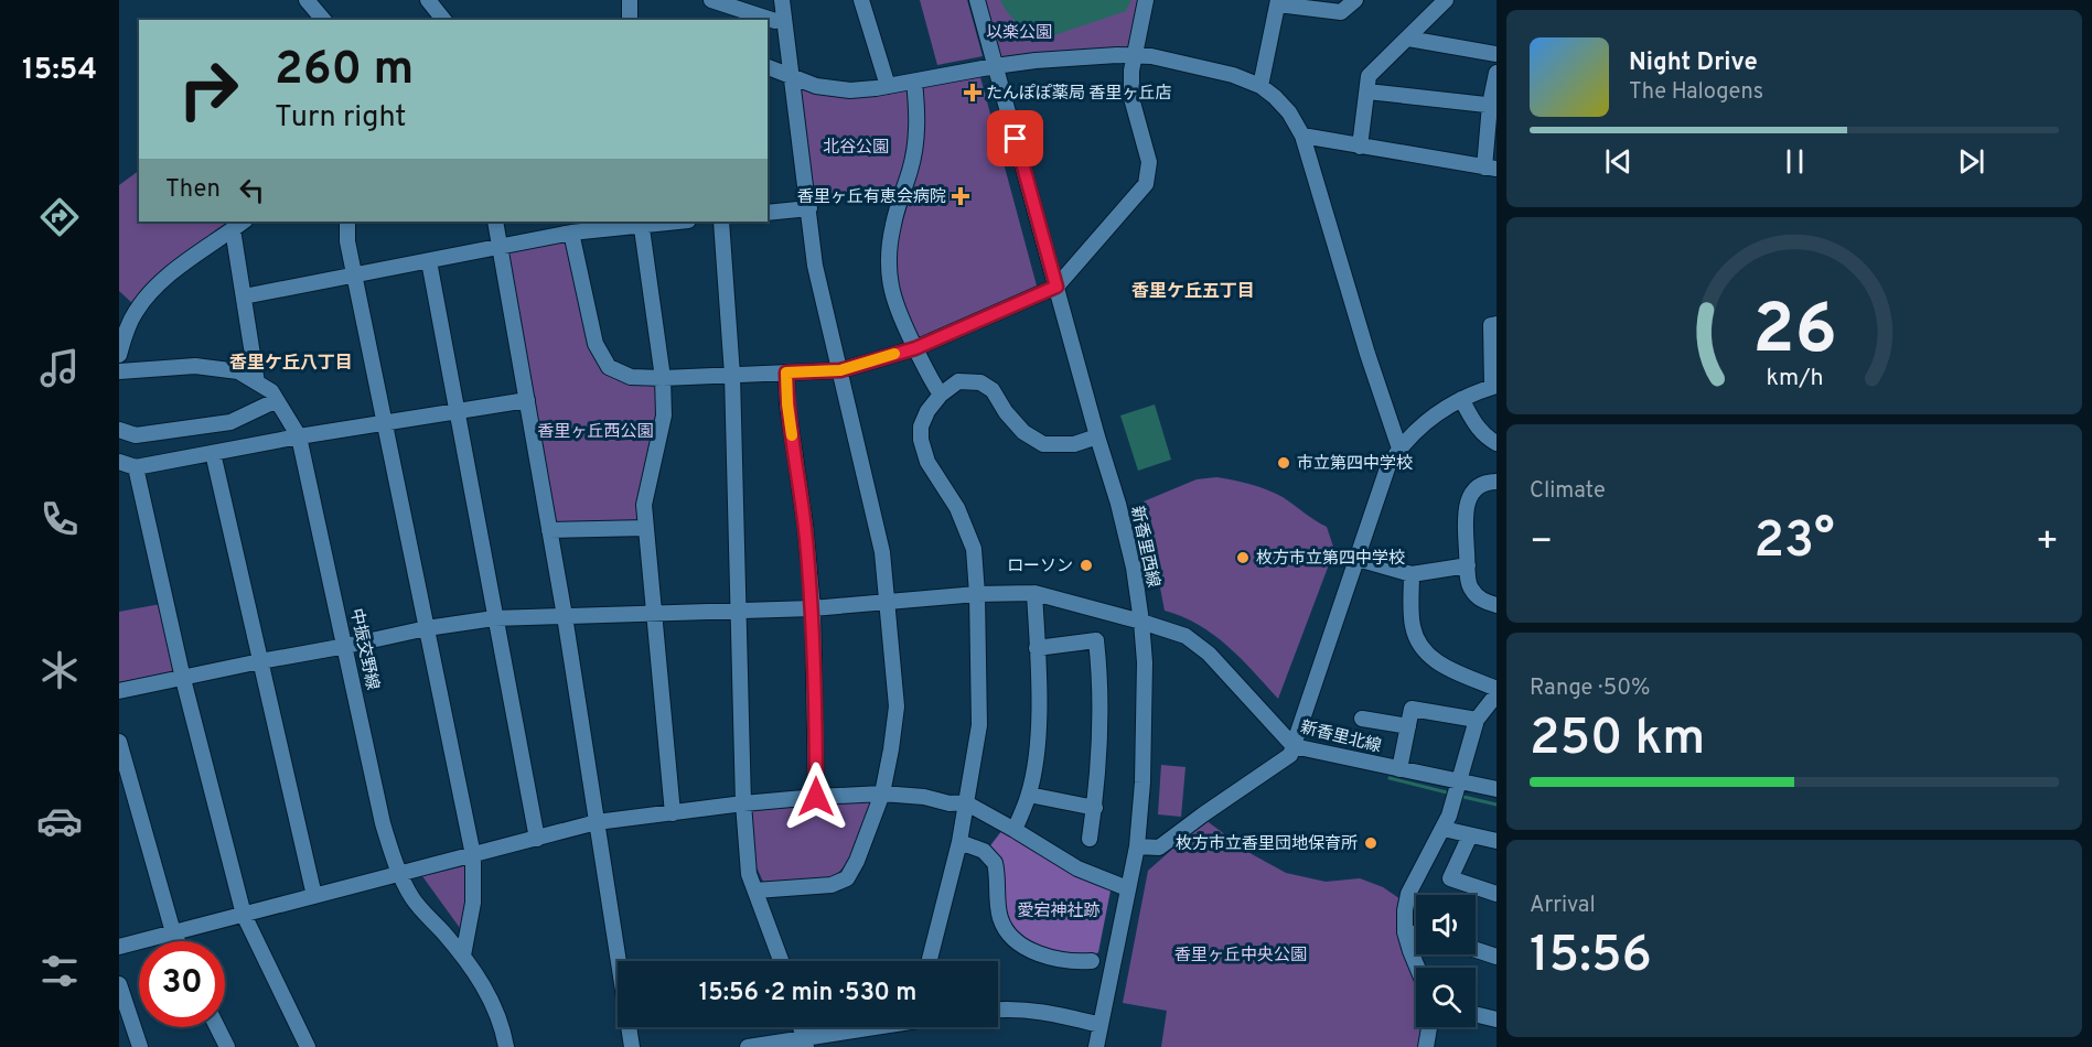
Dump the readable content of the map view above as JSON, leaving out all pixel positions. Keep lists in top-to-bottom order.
{
  "streets": {
    "street": ["新香里西線", "中振交野線", "新香里北線"]
  },
  "crossings": [
    ["新香里西線", "新香里北線"],
    ["中振交野線", "新香里北線"]
  ],
  "districts": ["香里ケ丘五丁目", "香里ケ丘八丁目"],
  "parks": [
    "以楽公園",
    "北谷公園",
    "香里ヶ丘西公園",
    "愛宕神社跡",
    "香里ヶ丘中央公園"
  ],
  "places": {
    "health": ["たんぽぽ薬局 香里ヶ丘店", "香里ヶ丘有恵会病院"],
    "other": [
      "市立第四中学校",
      "枚方市立第四中学校",
      "ローソン",
      "枚方市立香里団地保育所"
    ]
  },
  "page": {
    "tabs": "15:54",
    "turn": ["260 m", "Turn right"],
    "song": ["Night Drive", "The Halogens"],
    "then": "Then",
    "tile": [
      "Climate",
      ["Range · 50%", "250 km"],
      ["Arrival", "15:56"]
    ],
    "heat": ["−", "23°", "+"],
    "limit": "30",
    "trip": "15:56 · 2 min · 530 m",
    "gauge": ["26", "km/h"]
  }
}
